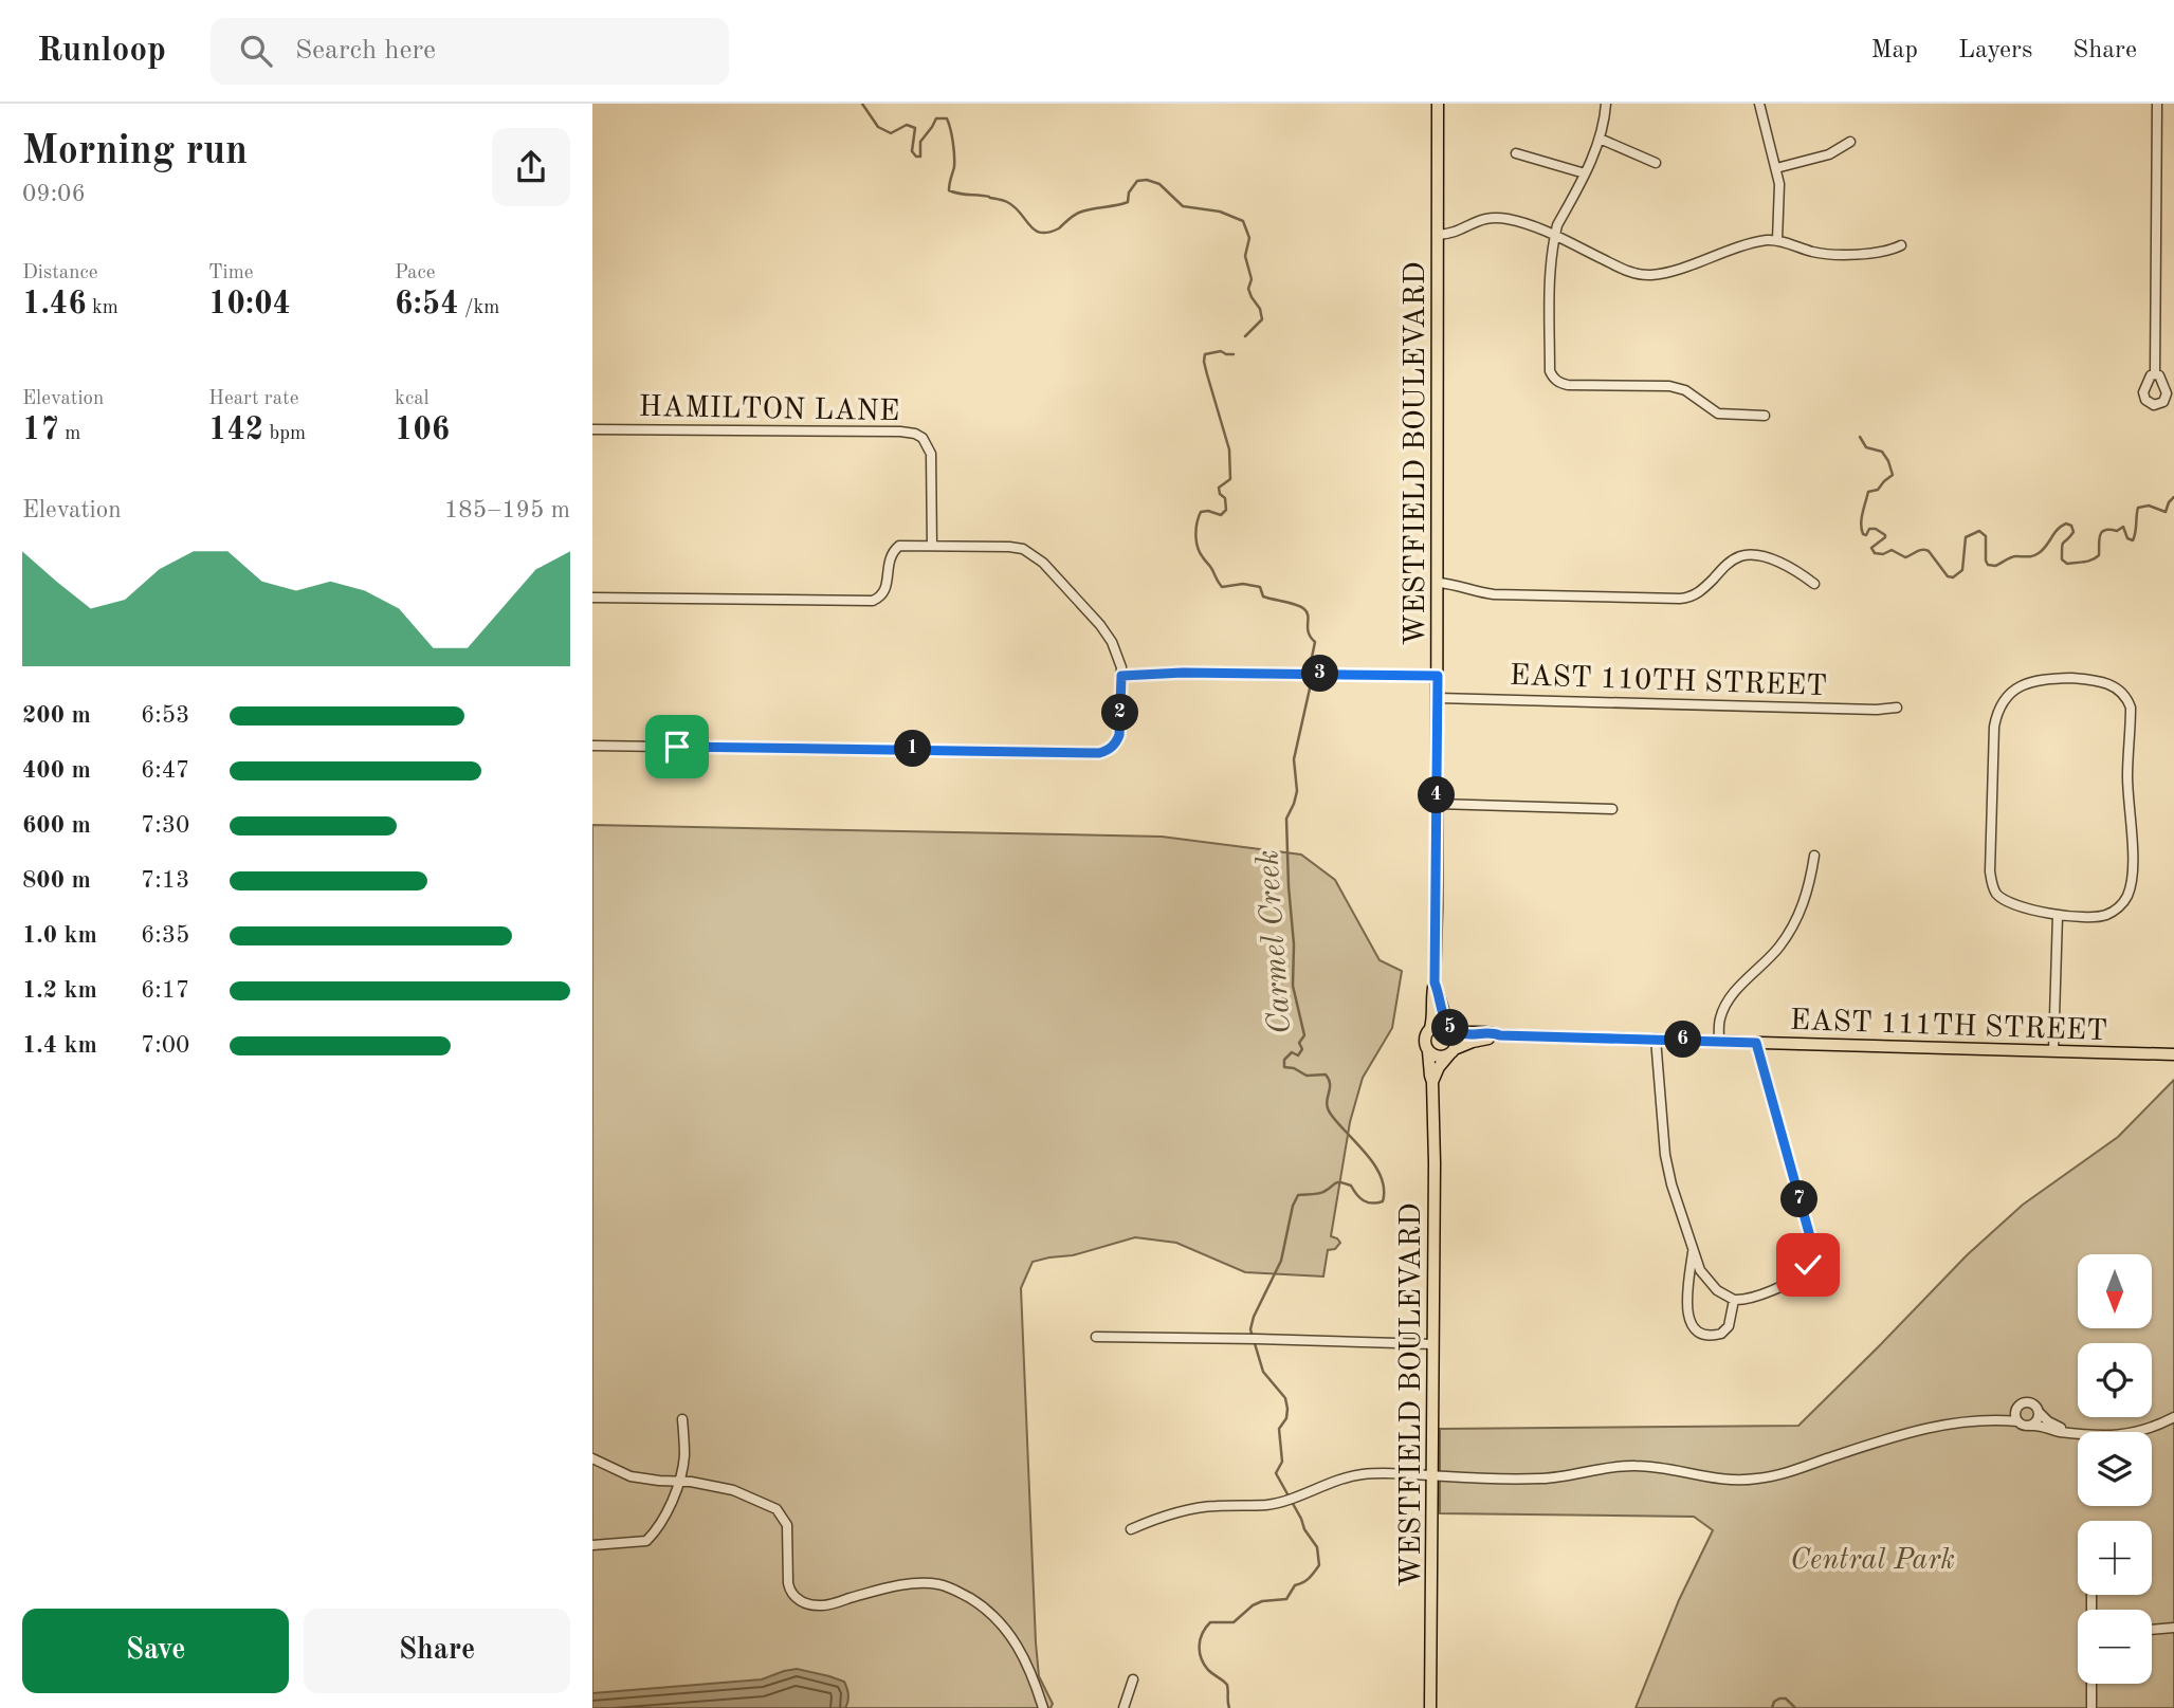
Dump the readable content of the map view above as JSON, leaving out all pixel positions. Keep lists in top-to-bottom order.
{
  "streets": {
    "main road": ["WESTFIELD BOULEVARD", "EAST 111TH STREET"],
    "street": ["HAMILTON LANE", "EAST 110TH STREET"]
  },
  "crossings": [
    ["WESTFIELD BOULEVARD", "EAST 110TH STREET"],
    ["WESTFIELD BOULEVARD", "EAST 111TH STREET"]
  ],
  "water": ["Carmel Creek"],
  "parks": ["Central Park"],
  "north": "bottom",
  "page": {
    "header": "Runloop",
    "search": "Search here",
    "nav": ["Map", "Layers", "Share"],
    "heading": ["Morning run", "09:06"],
    "stats": [
      ["Distance", "1.46 km"],
      ["Time", "10:04"],
      ["Pace", "6:54 /km"],
      ["Elevation", "17 m"],
      ["Heart rate", "142 bpm"],
      ["kcal", "106"]
    ],
    "chart": ["Elevation", "185–195 m"],
    "pins": [
      "3",
      "2",
      "1",
      "4",
      "5",
      "6",
      "7"
    ],
    "list": [
      {
        "name": "200 m",
        "note": "6:53"
      },
      {
        "name": "400 m",
        "note": "6:47"
      },
      {
        "name": "600 m",
        "note": "7:30"
      },
      {
        "name": "800 m",
        "note": "7:13"
      },
      {
        "name": "1.0 km",
        "note": "6:35"
      },
      {
        "name": "1.2 km",
        "note": "6:17"
      },
      {
        "name": "1.4 km",
        "note": "7:00"
      }
    ],
    "map_buttons": ["+", "−"],
    "buttons": ["Save", "Share"]
  }
}
